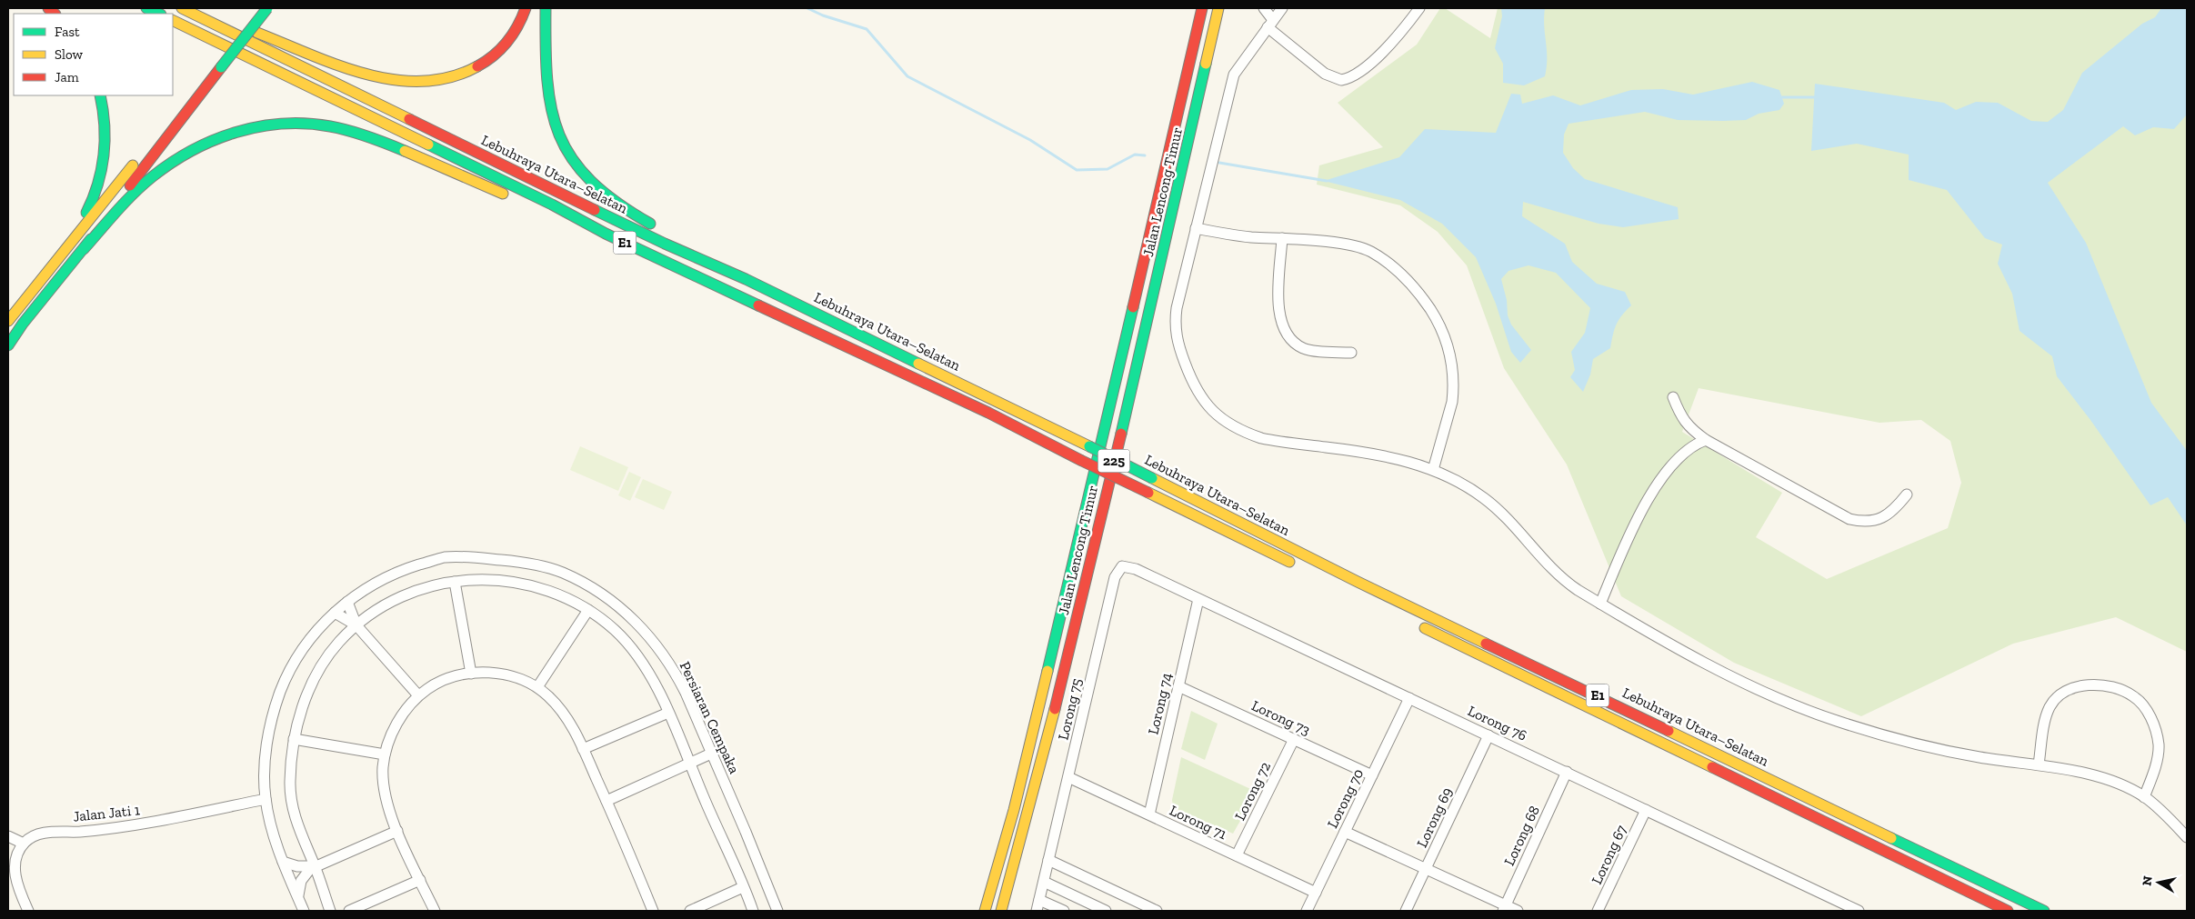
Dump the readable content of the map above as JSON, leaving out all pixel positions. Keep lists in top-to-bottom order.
{
  "streets": {
    "highway": [
      "Lebuhraya Utara–Selatan",
      "Jalan Lencong Timur",
      "E1",
      "225"
    ],
    "street": [
      "Lorong 74",
      "Lorong 75",
      "Persiaran Cempaka",
      "Lorong 73",
      "Lorong 76",
      "Lorong 72",
      "Lorong 70",
      "Jalan Jati 1",
      "Lorong 69",
      "Lorong 71",
      "Lorong 68",
      "Lorong 67"
    ]
  },
  "crossings": [
    ["Lorong 74", "Lorong 73"],
    ["Lorong 74", "Lorong 76"],
    ["Lorong 74", "Lorong 71"],
    ["Lorong 75", "Lorong 76"],
    ["Lorong 75", "Lorong 71"],
    ["Persiaran Cempaka", "Jalan Jati 1"],
    ["Lorong 73", "Lorong 72"],
    ["Lorong 73", "Lorong 70"],
    ["Lorong 76", "Lorong 70"],
    ["Lorong 76", "Lorong 69"],
    ["Lorong 76", "Lorong 68"],
    ["Lorong 76", "Lorong 67"],
    ["Lorong 72", "Lorong 71"],
    ["Lorong 70", "Lorong 71"]
  ],
  "legend": ["Fast", "Slow", "Jam"],
  "north": "left"
}
